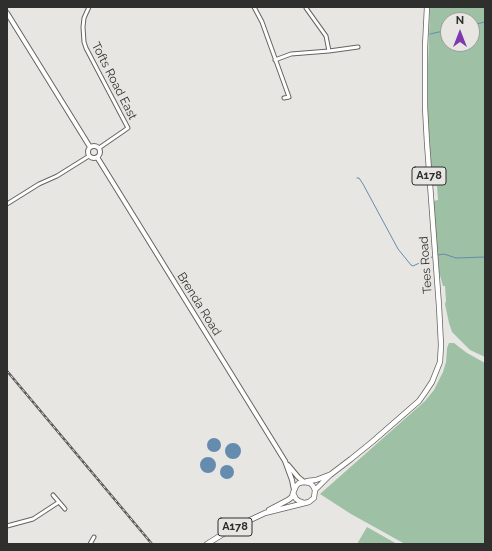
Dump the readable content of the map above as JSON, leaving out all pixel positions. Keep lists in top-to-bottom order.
{
  "streets": {
    "main road": ["A178", "Tees Road", "Brenda Road"],
    "street": ["Tofts Road East"]
  },
  "crossings": [
    ["Tofts Road East", "Brenda Road"],
    ["A178", "Tees Road"],
    ["A178", "Brenda Road"],
    ["Tees Road", "Brenda Road"]
  ],
  "north": "top"
}
